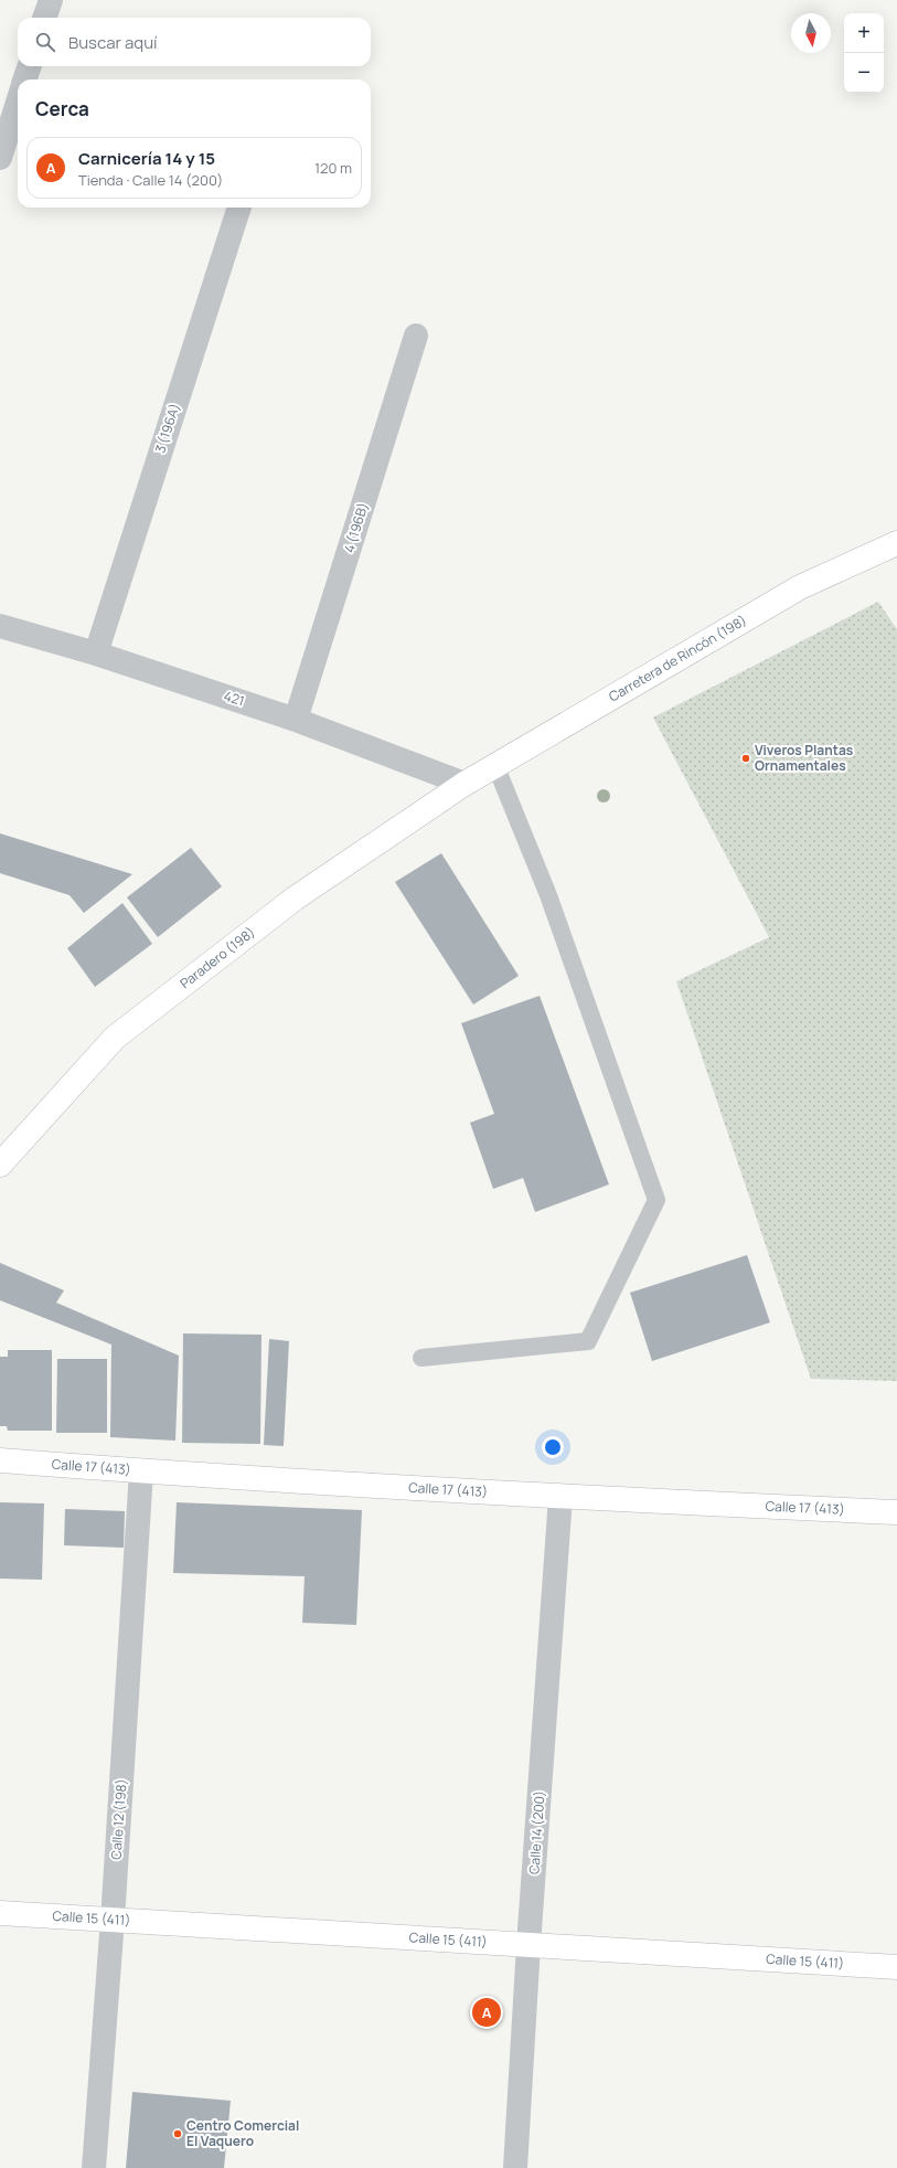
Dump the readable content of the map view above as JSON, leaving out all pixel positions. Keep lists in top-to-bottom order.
{
  "streets": {
    "street": [
      "3 (196A)",
      "4 (196B)",
      "Carretera de Rincón (198)",
      "421",
      "Paradero (198)",
      "Calle 17 (413)",
      "Calle 12 (198)",
      "Calle 14 (200)",
      "Calle 15 (411)"
    ]
  },
  "crossings": [
    ["3 (196A)", "421"],
    ["4 (196B)", "421"],
    ["Carretera de Rincón (198)", "421"],
    ["Carretera de Rincón (198)", "Paradero (198)"],
    ["421", "Paradero (198)"],
    ["Calle 17 (413)", "Calle 12 (198)"],
    ["Calle 17 (413)", "Calle 14 (200)"],
    ["Calle 12 (198)", "Calle 15 (411)"],
    ["Calle 14 (200)", "Calle 15 (411)"]
  ],
  "places": ["Viveros Plantas Ornamentales", "Centro Comercial El Vaquero"],
  "north": "bottom",
  "page": {
    "map_buttons": ["+", "−"],
    "search": "Buscar aquí",
    "heading": "Cerca",
    "list": [
      {
        "mark": "A",
        "name": "Carnicería 14 y 15",
        "note": "Tienda · Calle 14 (200)",
        "value": "120 m"
      }
    ],
    "pins": "A"
  }
}
